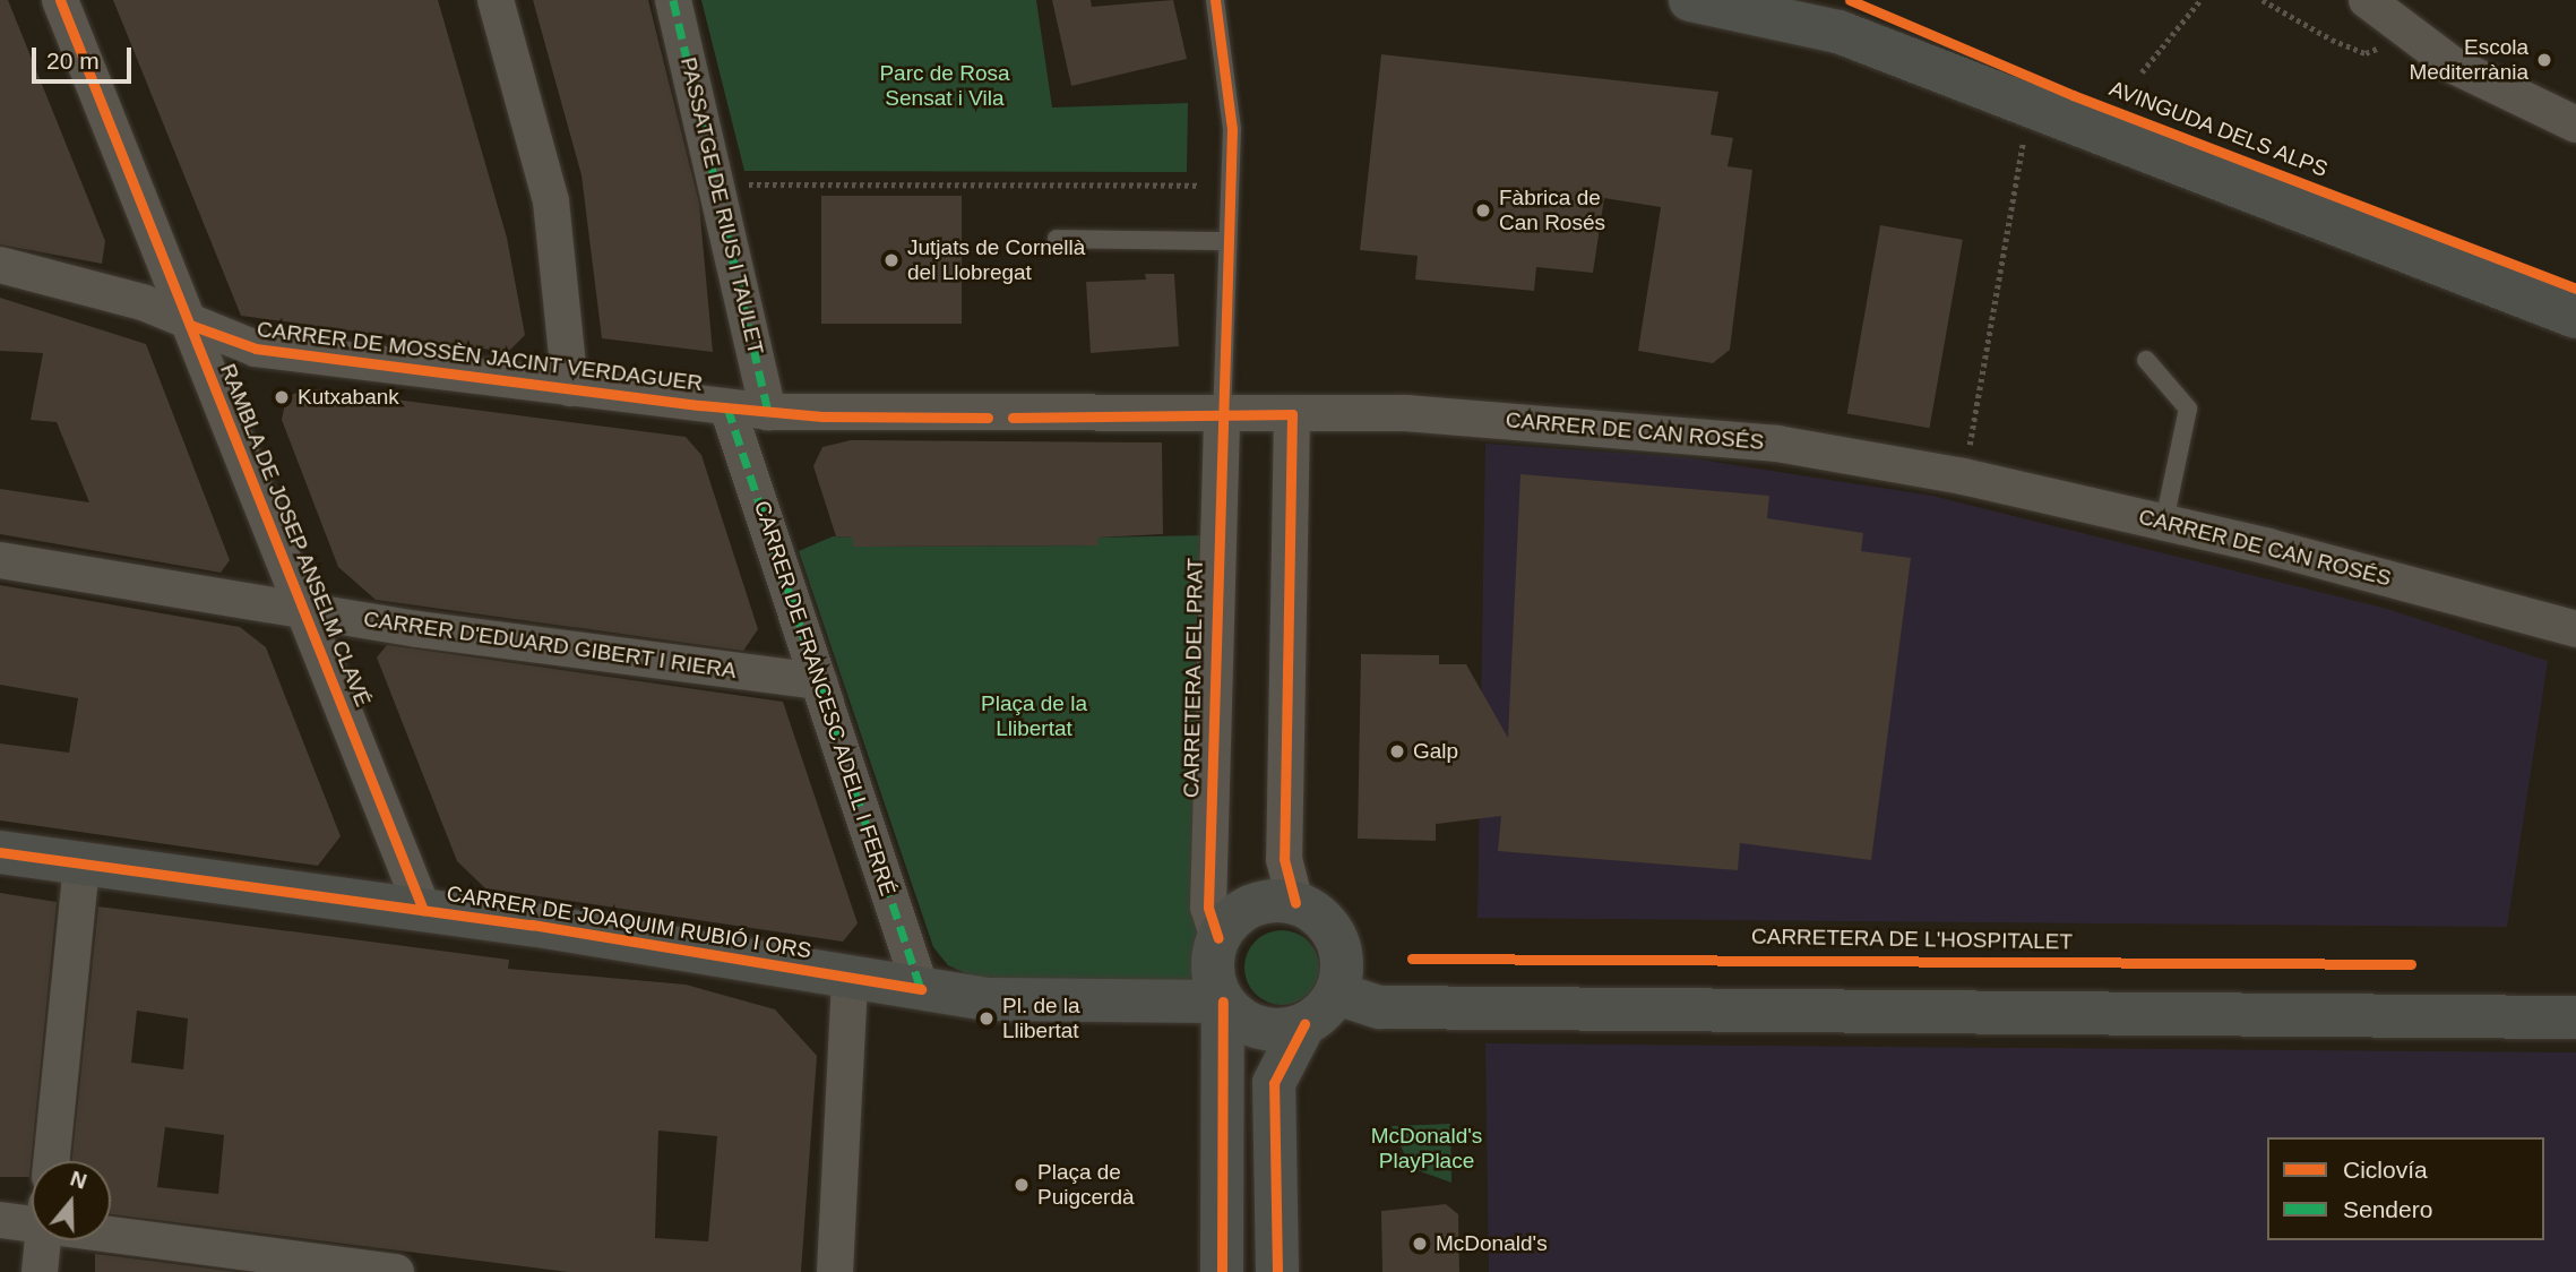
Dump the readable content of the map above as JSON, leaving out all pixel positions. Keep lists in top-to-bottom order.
{
  "streets": {
    "street": [
      "PASSATGE DE RIUS I TAULET",
      "CARRER DE MOSSÈN JACINT VERDAGUER",
      "CARRER DE CAN ROSÉS",
      "RAMBLA DE JOSEP ANSELM CLAVÉ",
      "CARRER D'EDUARD GIBERT I RIERA",
      "CARRETERA DEL PRAT",
      "CARRER DE FRANCESC ADELL I FERRÉ",
      "CARRER DE JOAQUIM RUBIÓ I ORS"
    ],
    "cycle path": ["AVINGUDA DELS ALPS", "CARRETERA DE L'HOSPITALET"]
  },
  "crossings": [
    ["PASSATGE DE RIUS I TAULET", "CARRER DE MOSSÈN JACINT VERDAGUER"],
    ["PASSATGE DE RIUS I TAULET", "CARRER DE CAN ROSÉS"],
    ["CARRER DE MOSSÈN JACINT VERDAGUER", "CARRER DE CAN ROSÉS"],
    ["CARRER DE MOSSÈN JACINT VERDAGUER", "RAMBLA DE JOSEP ANSELM CLAVÉ"],
    ["CARRER DE MOSSÈN JACINT VERDAGUER", "CARRER DE FRANCESC ADELL I FERRÉ"],
    ["CARRER DE CAN ROSÉS", "CARRETERA DEL PRAT"],
    ["RAMBLA DE JOSEP ANSELM CLAVÉ", "CARRER D'EDUARD GIBERT I RIERA"],
    ["RAMBLA DE JOSEP ANSELM CLAVÉ", "CARRER DE JOAQUIM RUBIÓ I ORS"],
    ["CARRER D'EDUARD GIBERT I RIERA", "CARRER DE FRANCESC ADELL I FERRÉ"],
    ["CARRETERA DEL PRAT", "CARRER DE JOAQUIM RUBIÓ I ORS"],
    ["CARRER DE FRANCESC ADELL I FERRÉ", "CARRER DE JOAQUIM RUBIÓ I ORS"]
  ],
  "parks": ["Parc de Rosa Sensat i Vila", "Plaça de la Llibertat", "McDonald's PlayPlace"],
  "places": [
    "Escola Mediterrània",
    "Fàbrica de Can Rosés",
    "Jutjats de Cornellà del Llobregat",
    "Kutxabank",
    "Galp",
    "Pl. de la Llibertat",
    "Plaça de Puigcerdà",
    "McDonald's"
  ],
  "legend": ["Ciclovía", "Sendero"],
  "scale_bar": "20 m",
  "north": "top"
}
